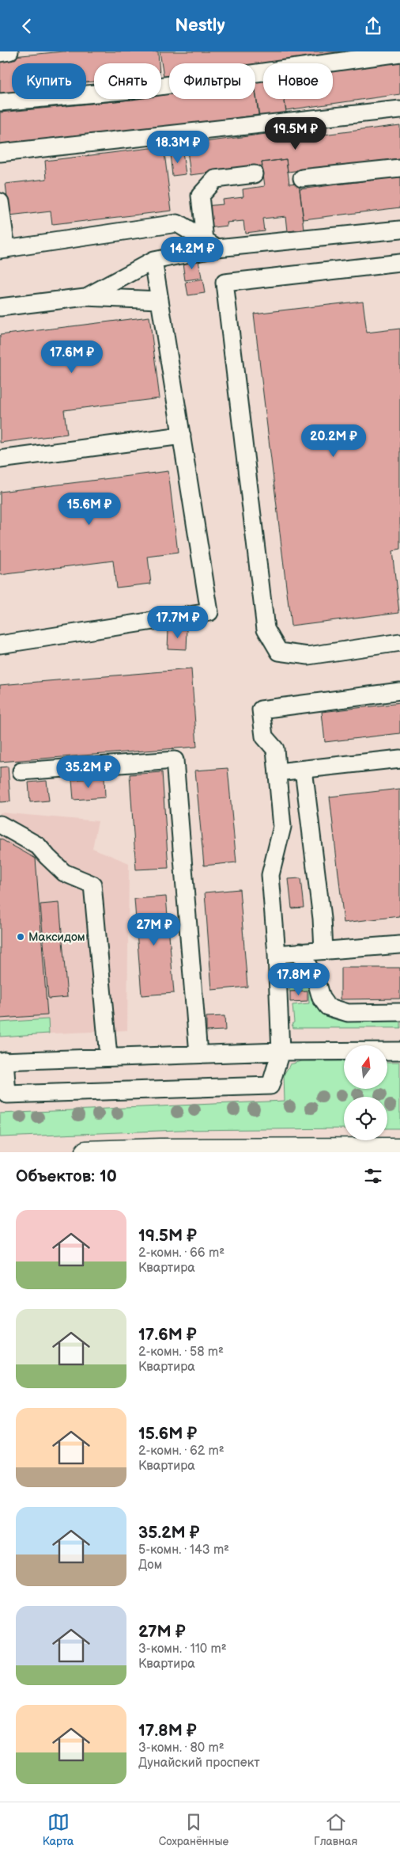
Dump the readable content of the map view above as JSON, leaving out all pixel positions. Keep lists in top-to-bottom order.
{
  "places": ["Максидом"],
  "north": "top",
  "page": {
    "header": "Nestly",
    "chip": [
      "Купить",
      "Снять",
      "Фильтры",
      "Новое"
    ],
    "price": [
      "19.5M ₽",
      "18.3M ₽",
      "14.2M ₽",
      "17.6M ₽",
      "20.2M ₽",
      "15.6M ₽",
      "17.7M ₽",
      "35.2M ₽",
      "27M ₽",
      "17.8M ₽"
    ],
    "heading": "Объектов: 10",
    "list": [
      {
        "name": "19.5M ₽",
        "note": "2-комн. · 66 m² · Квартира"
      },
      {
        "name": "17.6M ₽",
        "note": "2-комн. · 58 m² · Квартира"
      },
      {
        "name": "15.6M ₽",
        "note": "2-комн. · 62 m² · Квартира"
      },
      {
        "name": "35.2M ₽",
        "note": "5-комн. · 143 m² · Дом"
      },
      {
        "name": "27M ₽",
        "note": "3-комн. · 110 m² · Квартира"
      },
      {
        "name": "17.8M ₽",
        "note": "3-комн. · 80 m² · Дунайский проспект"
      }
    ],
    "tabs": ["Карта", "Сохранённые", "Главная"]
  }
}
